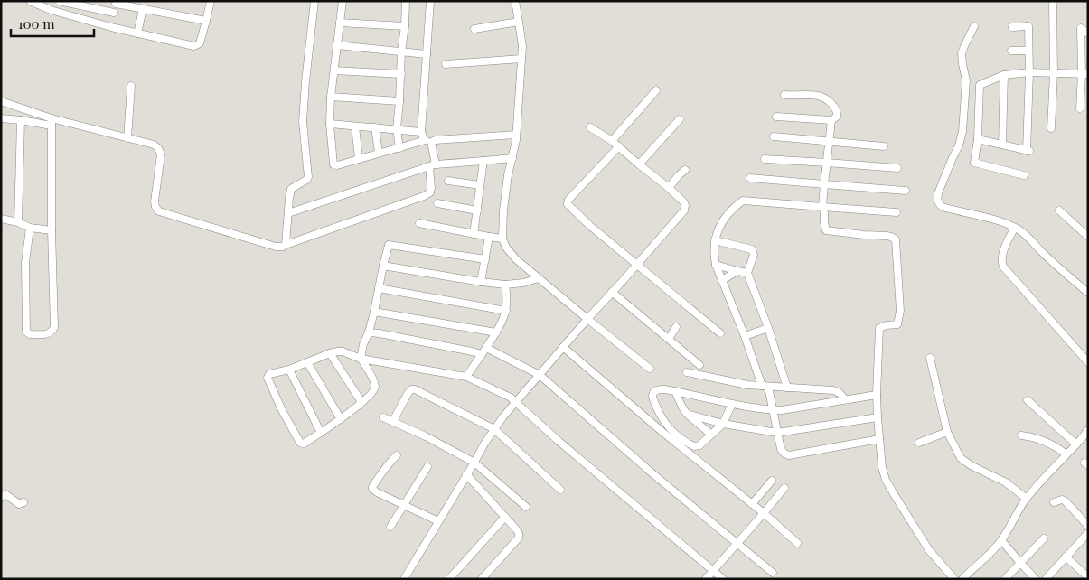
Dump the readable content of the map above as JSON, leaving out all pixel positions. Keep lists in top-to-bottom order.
{
  "scale_bar": "100 m"
}
